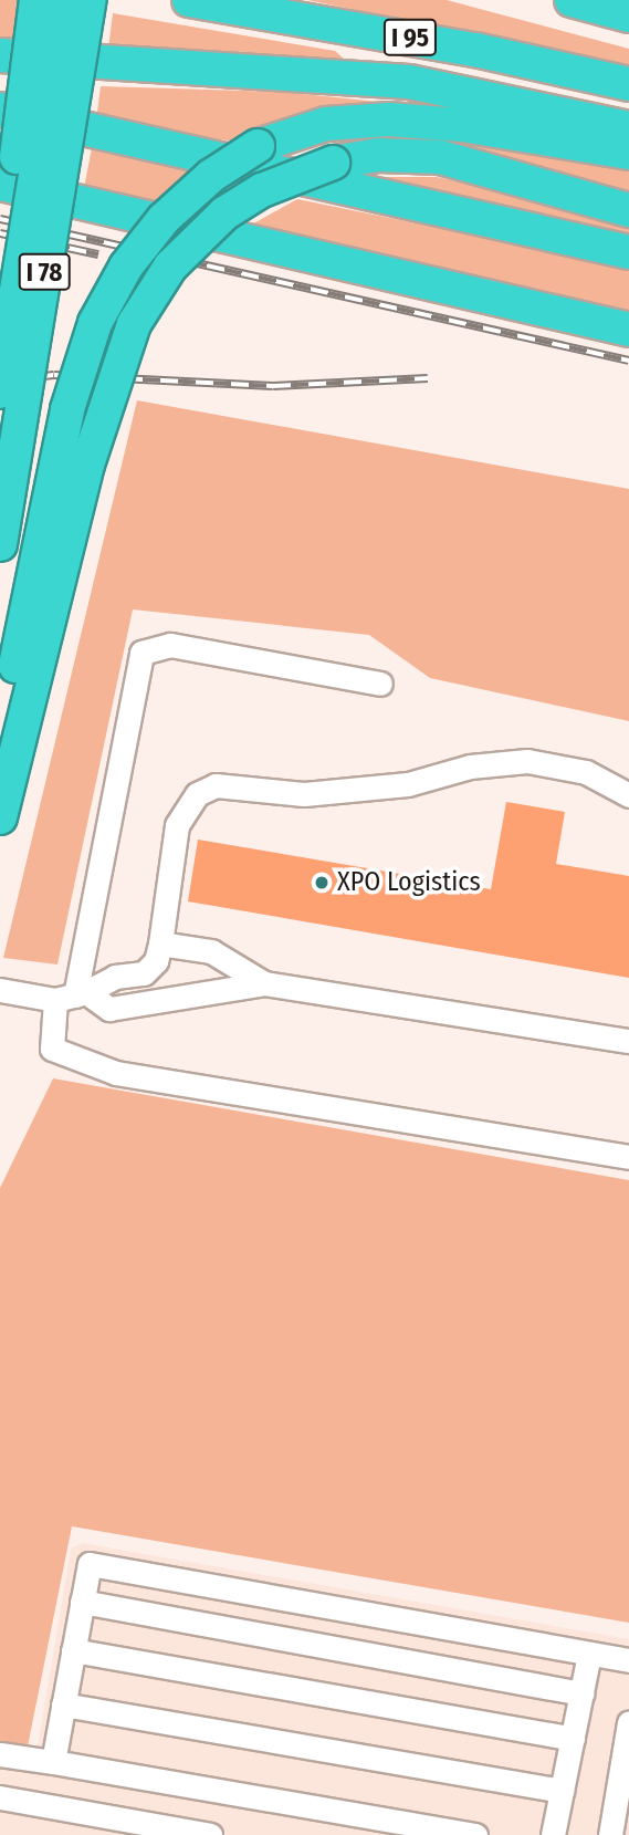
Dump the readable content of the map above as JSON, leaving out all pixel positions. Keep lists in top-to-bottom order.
{
  "streets": {
    "highway": ["I 95", "I 78"]
  },
  "places": ["XPO Logistics"]
}
